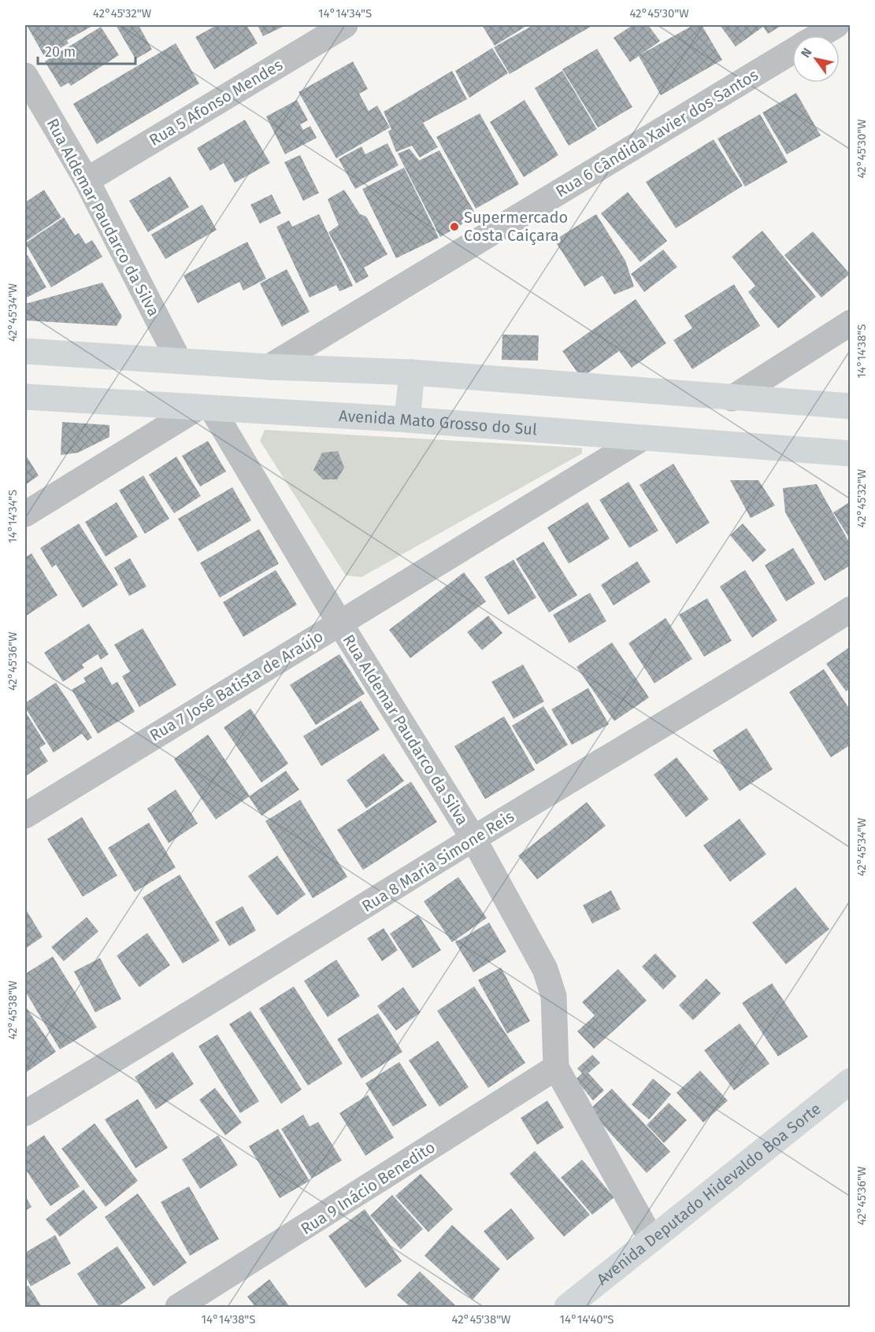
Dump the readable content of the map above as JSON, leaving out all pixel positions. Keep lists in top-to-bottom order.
{
  "streets": {
    "main road": ["Avenida Mato Grosso do Sul", "Avenida Deputado Hidevaldo Boa Sorte"],
    "street": [
      "Rua 5 Afonso Mendes",
      "Rua 6 Cândida Xavier dos Santos",
      "Rua Aldemar Paudarco da Silva",
      "Rua 7 José Batista de Araújo",
      "Rua 8 Maria Simone Reis",
      "Rua 9 Inácio Benedito"
    ]
  },
  "crossings": [
    ["Rua 5 Afonso Mendes", "Rua Aldemar Paudarco da Silva"],
    ["Rua Aldemar Paudarco da Silva", "Avenida Mato Grosso do Sul"],
    ["Rua Aldemar Paudarco da Silva", "Rua 7 José Batista de Araújo"],
    ["Rua Aldemar Paudarco da Silva", "Rua 8 Maria Simone Reis"],
    ["Rua Aldemar Paudarco da Silva", "Rua 9 Inácio Benedito"],
    ["Rua Aldemar Paudarco da Silva", "Avenida Deputado Hidevaldo Boa Sorte"],
    ["Avenida Mato Grosso do Sul", "Rua 7 José Batista de Araújo"]
  ],
  "places": ["Supermercado Costa Caiçara"],
  "scale_bar": "20 m",
  "north": "top left",
  "coordinates": [
    "42°45'32\"W",
    "14°14'34\"S",
    "42°45'30\"W",
    "42°45'34\"W",
    "14°14'38\"S",
    "42°45'36\"W",
    "42°45'38\"W",
    "14°14'40\"S"
  ]
}
